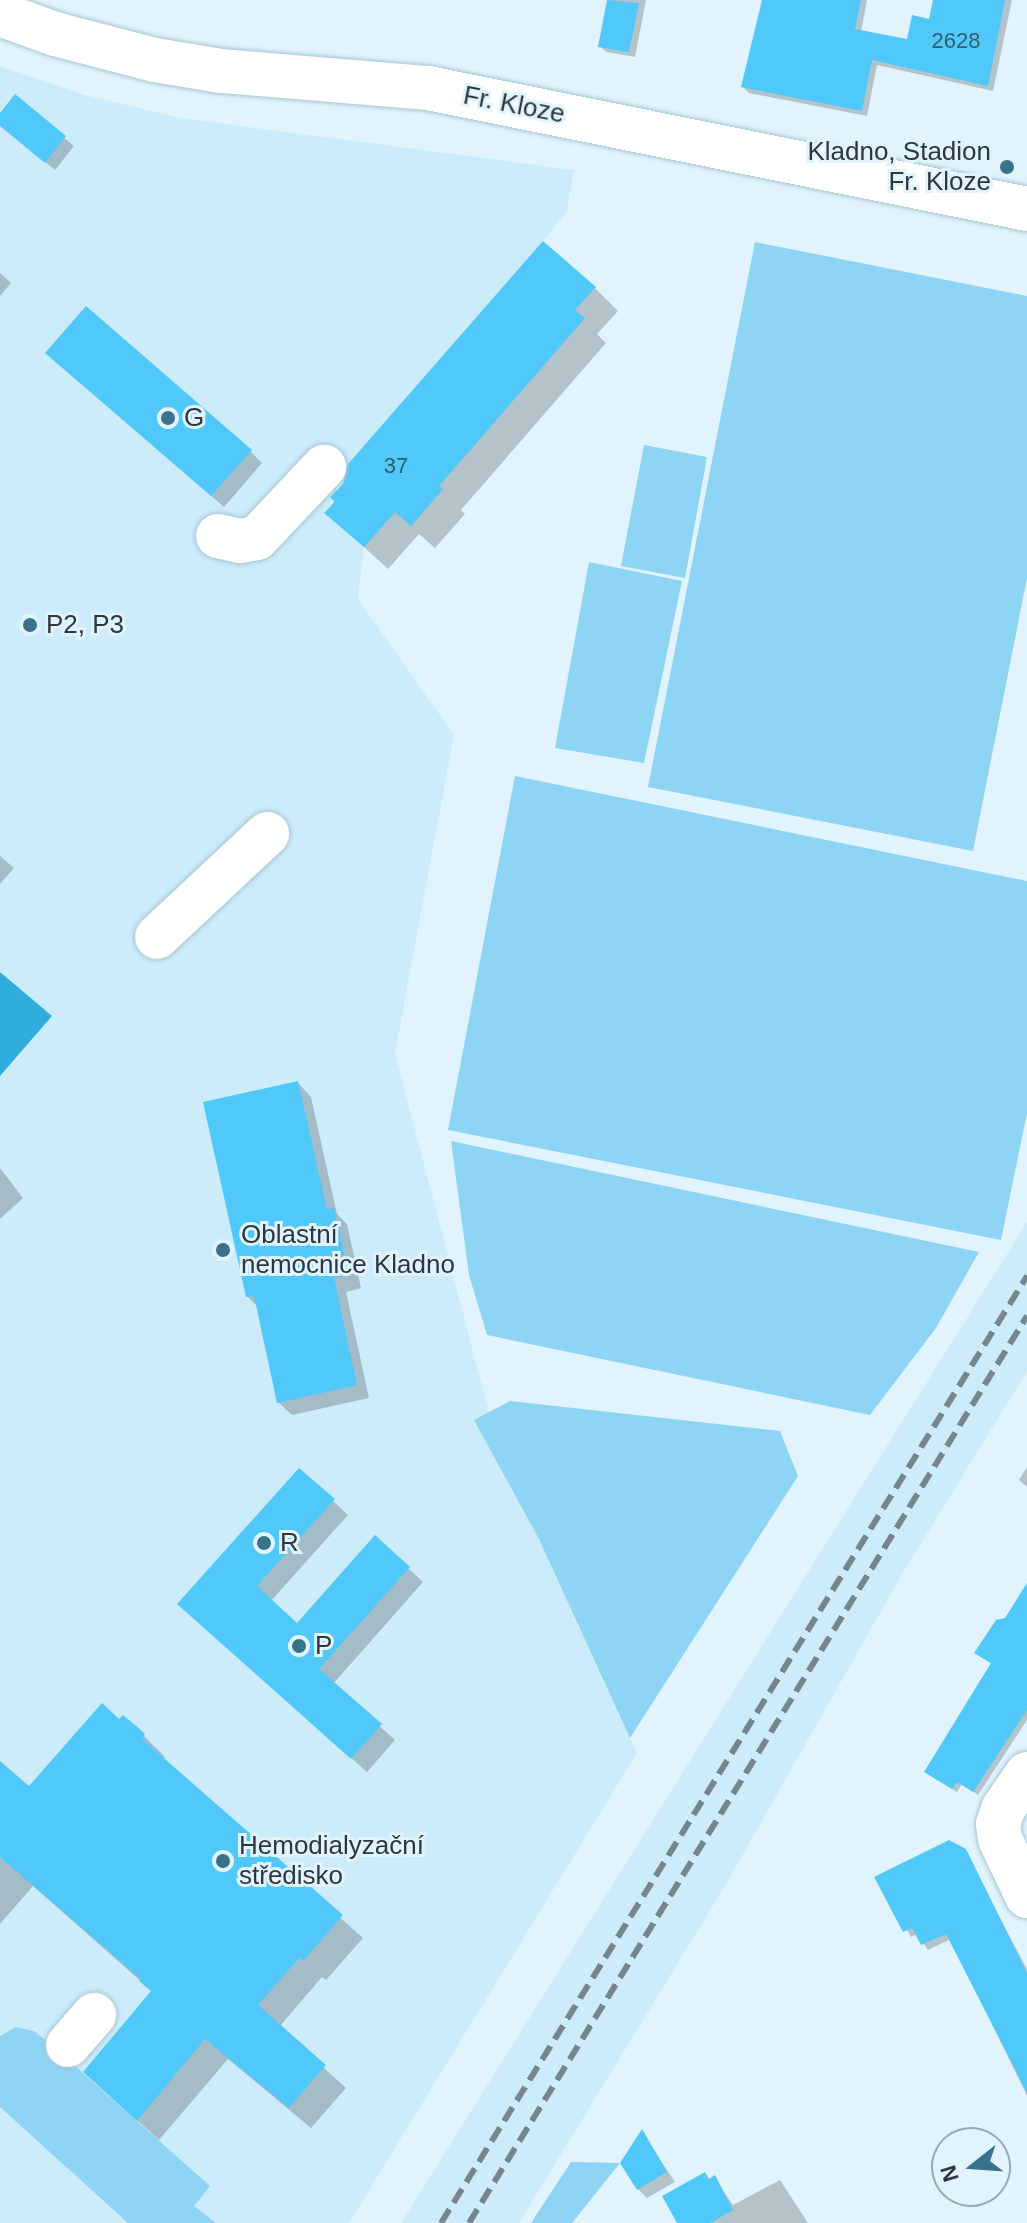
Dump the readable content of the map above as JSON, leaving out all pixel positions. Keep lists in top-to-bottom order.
{
  "streets": {
    "street": ["Fr. Kloze"]
  },
  "places": [
    "Kladno, Stadion Fr. Kloze",
    "G",
    "P2, P3",
    "Oblastní nemocnice Kladno",
    "R",
    "P",
    "Hemodialyzační středisko"
  ],
  "house_numbers": ["2628", "37"],
  "north": "left"
}
